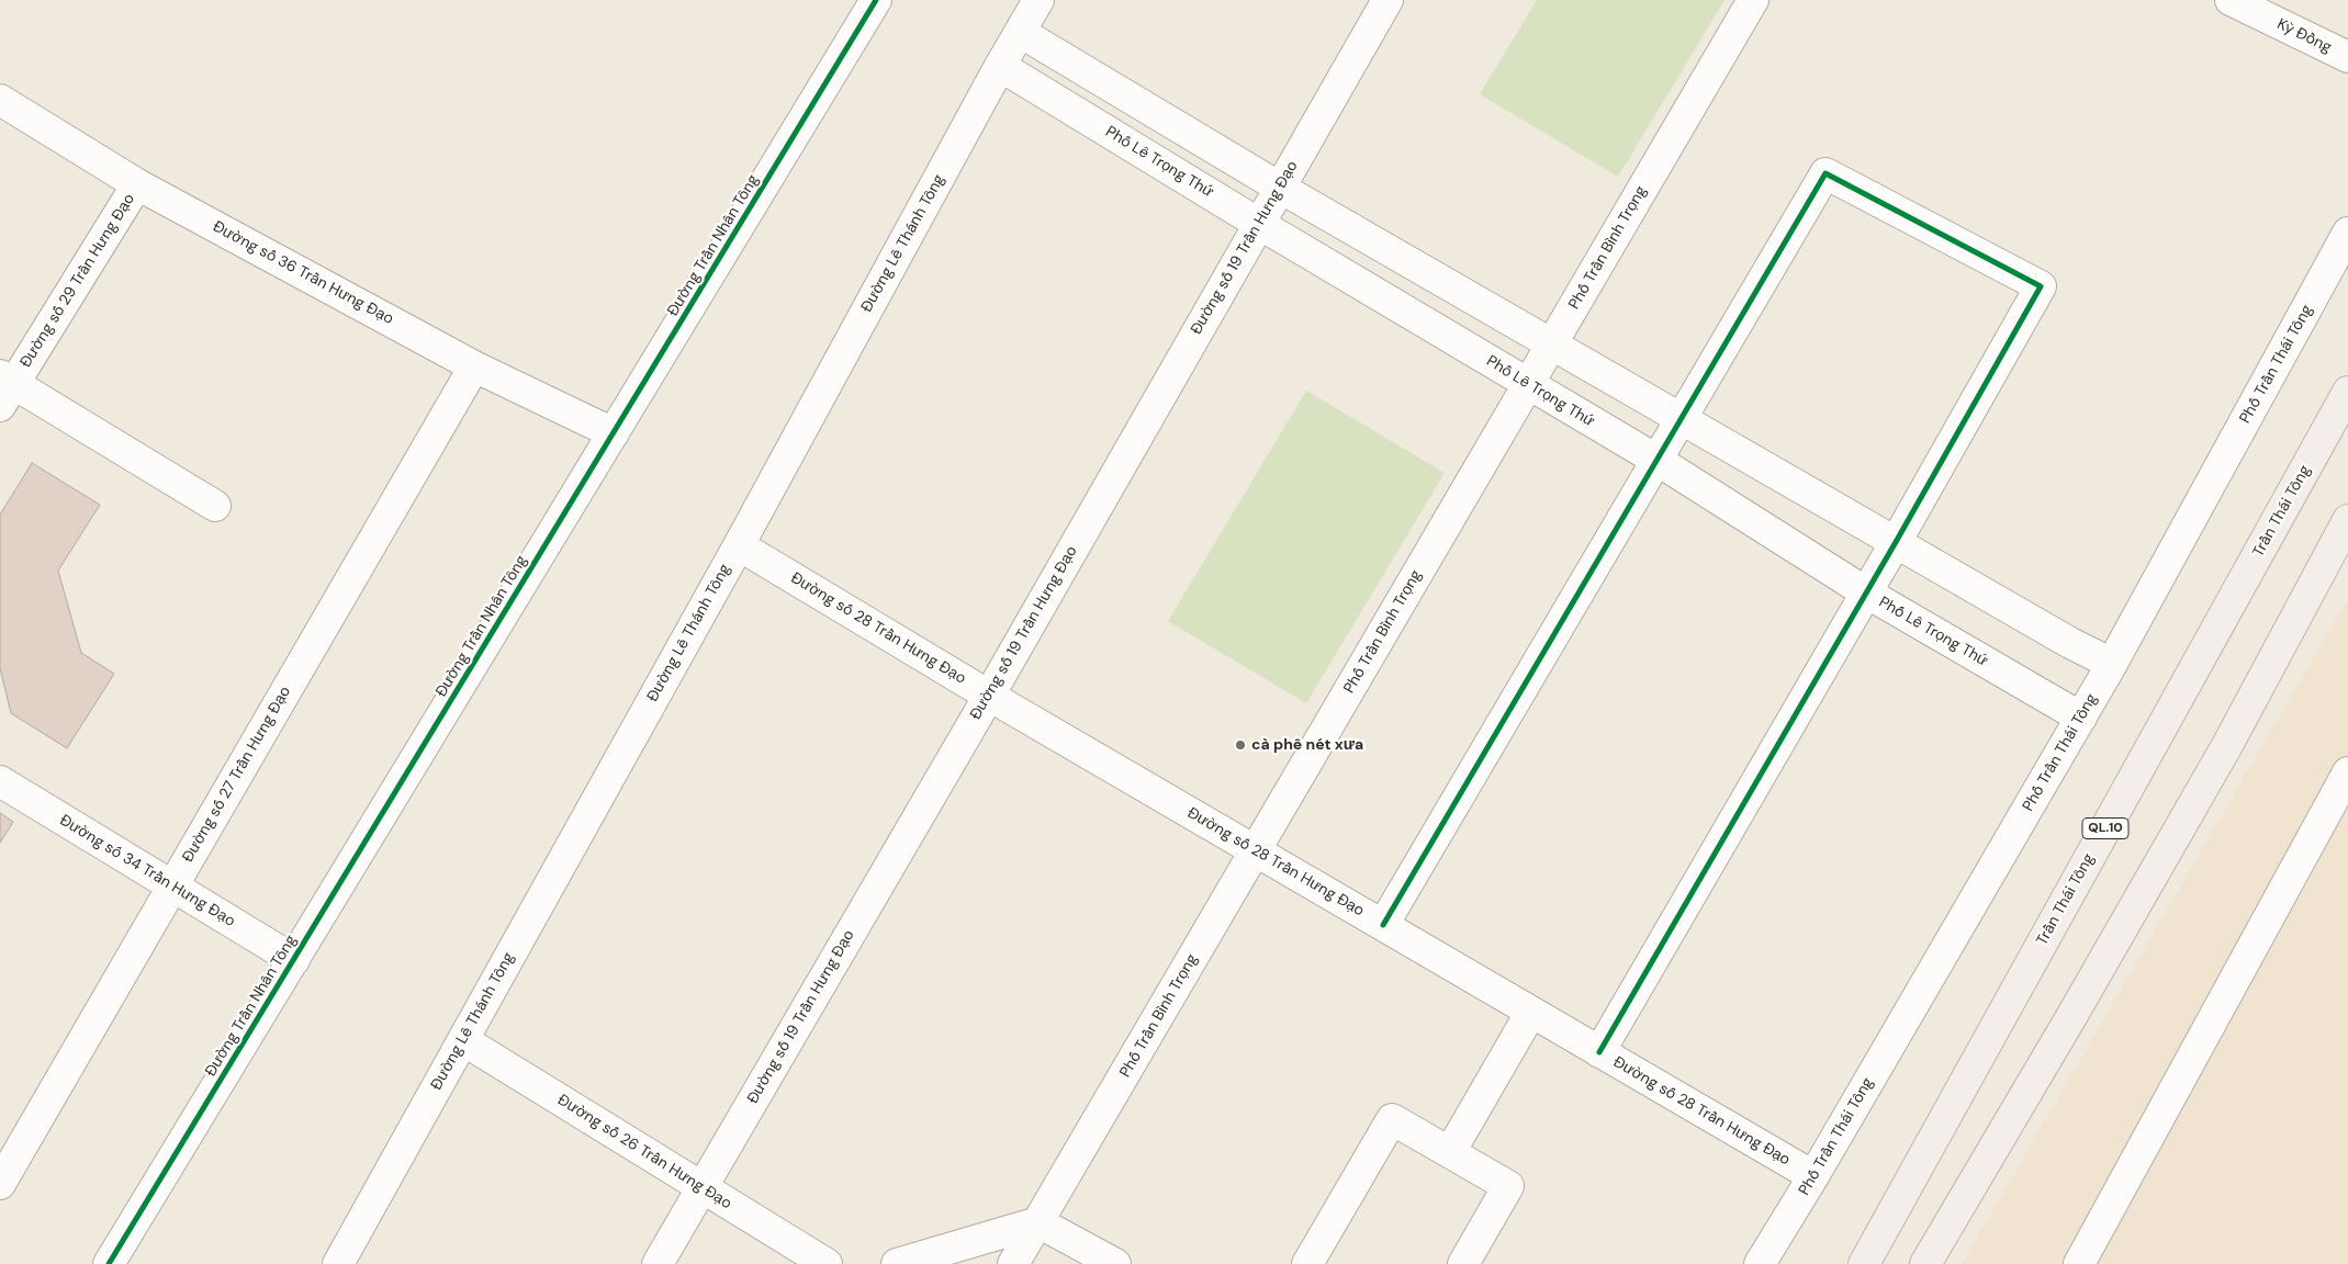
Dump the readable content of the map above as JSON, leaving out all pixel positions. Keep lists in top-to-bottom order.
{
  "streets": {
    "main road": ["Trần Thái Tông", "QL.10"],
    "street": [
      "Kỳ Đồng",
      "Phố Lê Trọng Thứ",
      "Đường Lê Thánh Tông",
      "Đường Trần Nhân Tông",
      "Đường số 19 Trần Hưng Đạo",
      "Phố Trần Bình Trọng",
      "Đường số 36 Trần Hưng Đạo",
      "Đường số 29 Trần Hưng Đạo",
      "Phố Trần Thái Tông",
      "Đường số 28 Trần Hưng Đạo",
      "Đường số 27 Trần Hưng Đạo",
      "Đường số 34 Trần Hưng Đạo",
      "Đường số 26 Trần Hưng Đạo"
    ]
  },
  "crossings": [
    ["Phố Lê Trọng Thứ", "Đường Lê Thánh Tông"],
    ["Phố Lê Trọng Thứ", "Đường số 19 Trần Hưng Đạo"],
    ["Phố Lê Trọng Thứ", "Phố Trần Bình Trọng"],
    ["Phố Lê Trọng Thứ", "Phố Trần Thái Tông"],
    ["Đường Lê Thánh Tông", "Đường số 28 Trần Hưng Đạo"],
    ["Đường Lê Thánh Tông", "Đường số 26 Trần Hưng Đạo"],
    ["Đường Trần Nhân Tông", "Đường số 36 Trần Hưng Đạo"],
    ["Đường Trần Nhân Tông", "Đường số 34 Trần Hưng Đạo"],
    ["Đường số 19 Trần Hưng Đạo", "Đường số 28 Trần Hưng Đạo"],
    ["Đường số 19 Trần Hưng Đạo", "Đường số 26 Trần Hưng Đạo"],
    ["Phố Trần Bình Trọng", "Đường số 28 Trần Hưng Đạo"],
    ["Đường số 36 Trần Hưng Đạo", "Đường số 29 Trần Hưng Đạo"],
    ["Đường số 36 Trần Hưng Đạo", "Đường số 27 Trần Hưng Đạo"],
    ["Phố Trần Thái Tông", "Đường số 28 Trần Hưng Đạo"],
    ["Đường số 27 Trần Hưng Đạo", "Đường số 34 Trần Hưng Đạo"]
  ],
  "places": ["cà phê nét xưa"]
}
